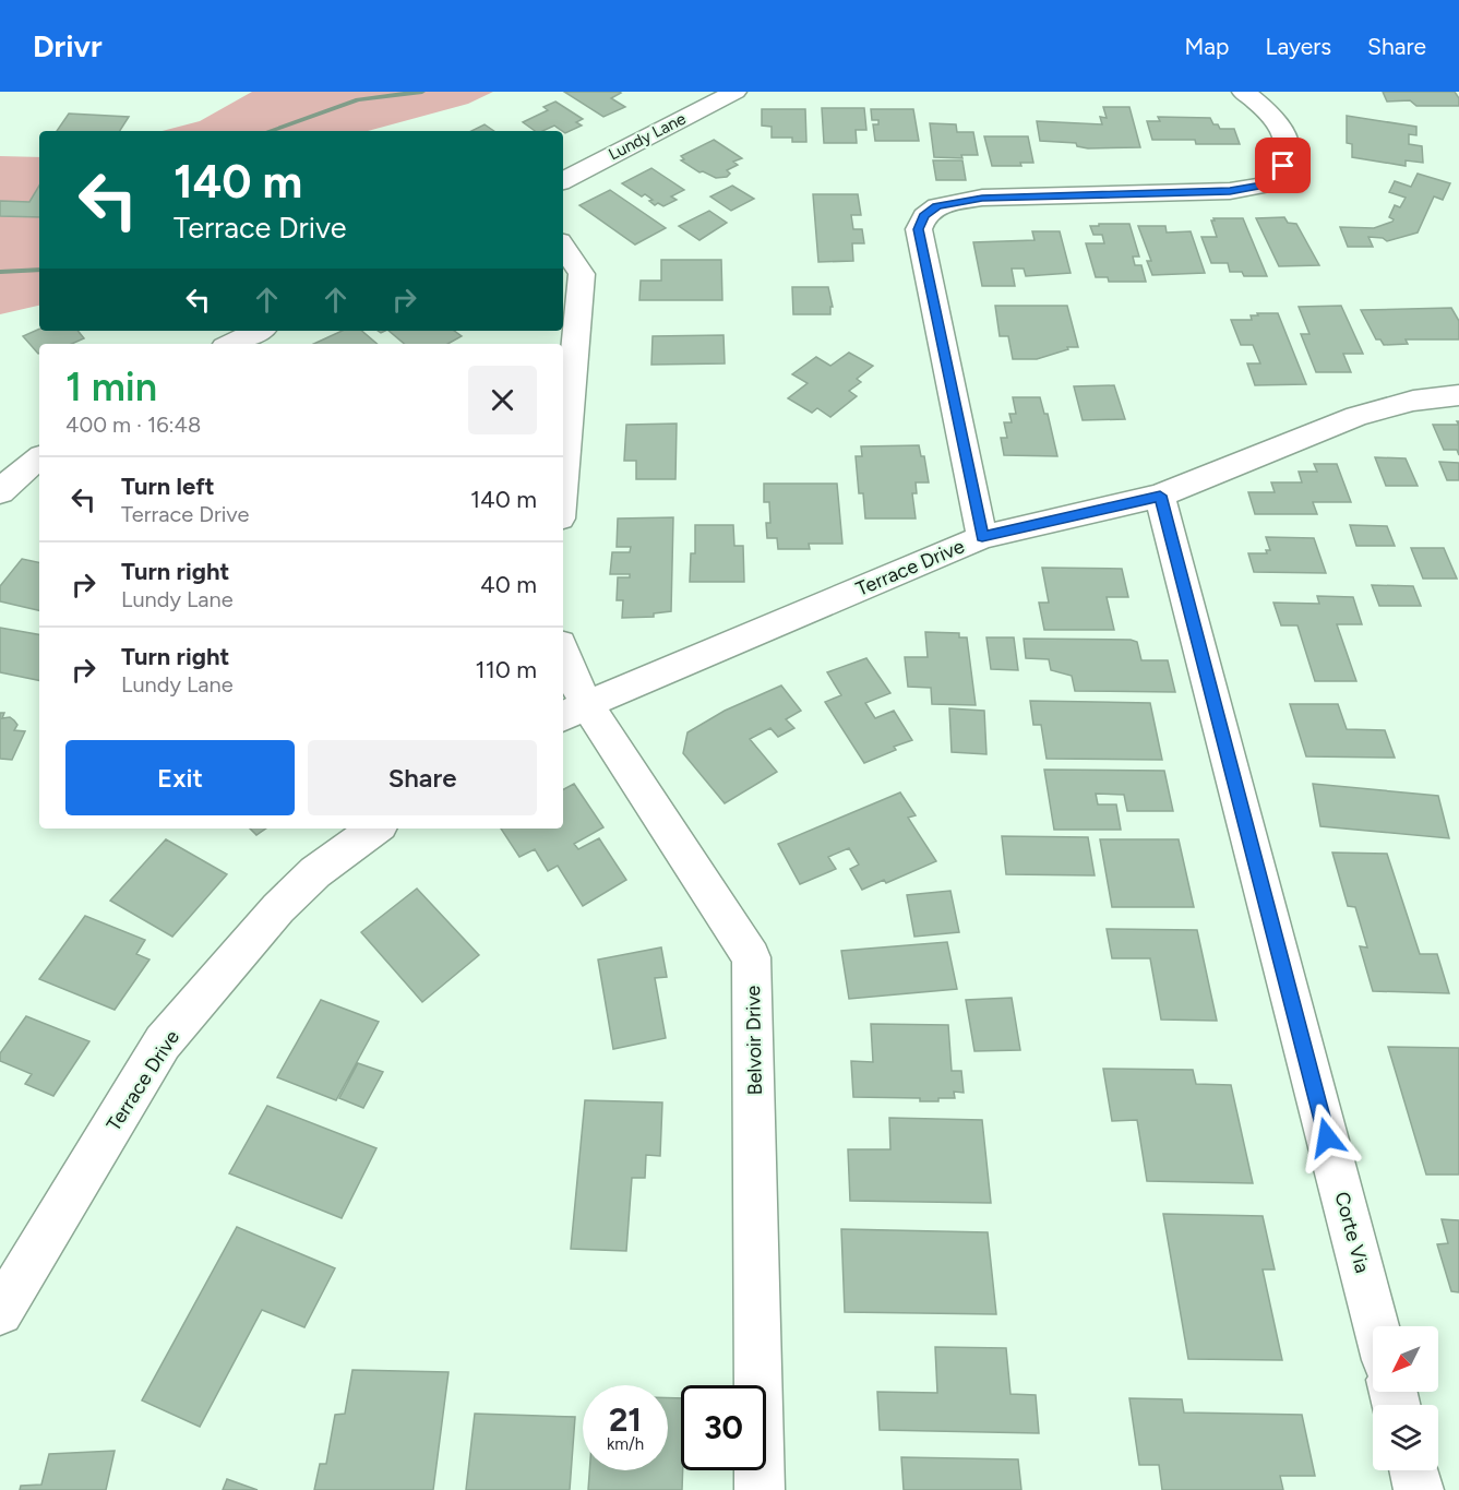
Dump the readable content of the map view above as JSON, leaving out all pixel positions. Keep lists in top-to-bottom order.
{
  "streets": {
    "street": [
      "Lundy Lane",
      "Terrace Drive",
      "Belvoir Drive",
      "Corte Via"
    ]
  },
  "crossings": [
    ["Terrace Drive", "Belvoir Drive"],
    ["Terrace Drive", "Corte Via"]
  ],
  "north": "bottom left",
  "page": {
    "header": "Drivr",
    "nav": ["Map", "Layers", "Share"],
    "turn": ["140 m", "Terrace Drive"],
    "heading": ["1 min", "400 m · 16:48"],
    "list": [
      {
        "name": "Turn left",
        "note": "Terrace Drive",
        "value": "140 m"
      },
      {
        "name": "Turn right",
        "note": "Lundy Lane",
        "value": "40 m"
      },
      {
        "name": "Turn right",
        "note": "Lundy Lane",
        "value": "110 m"
      }
    ],
    "buttons": ["Exit", "Share"],
    "speed": "21 km/h",
    "limit": "30"
  }
}
